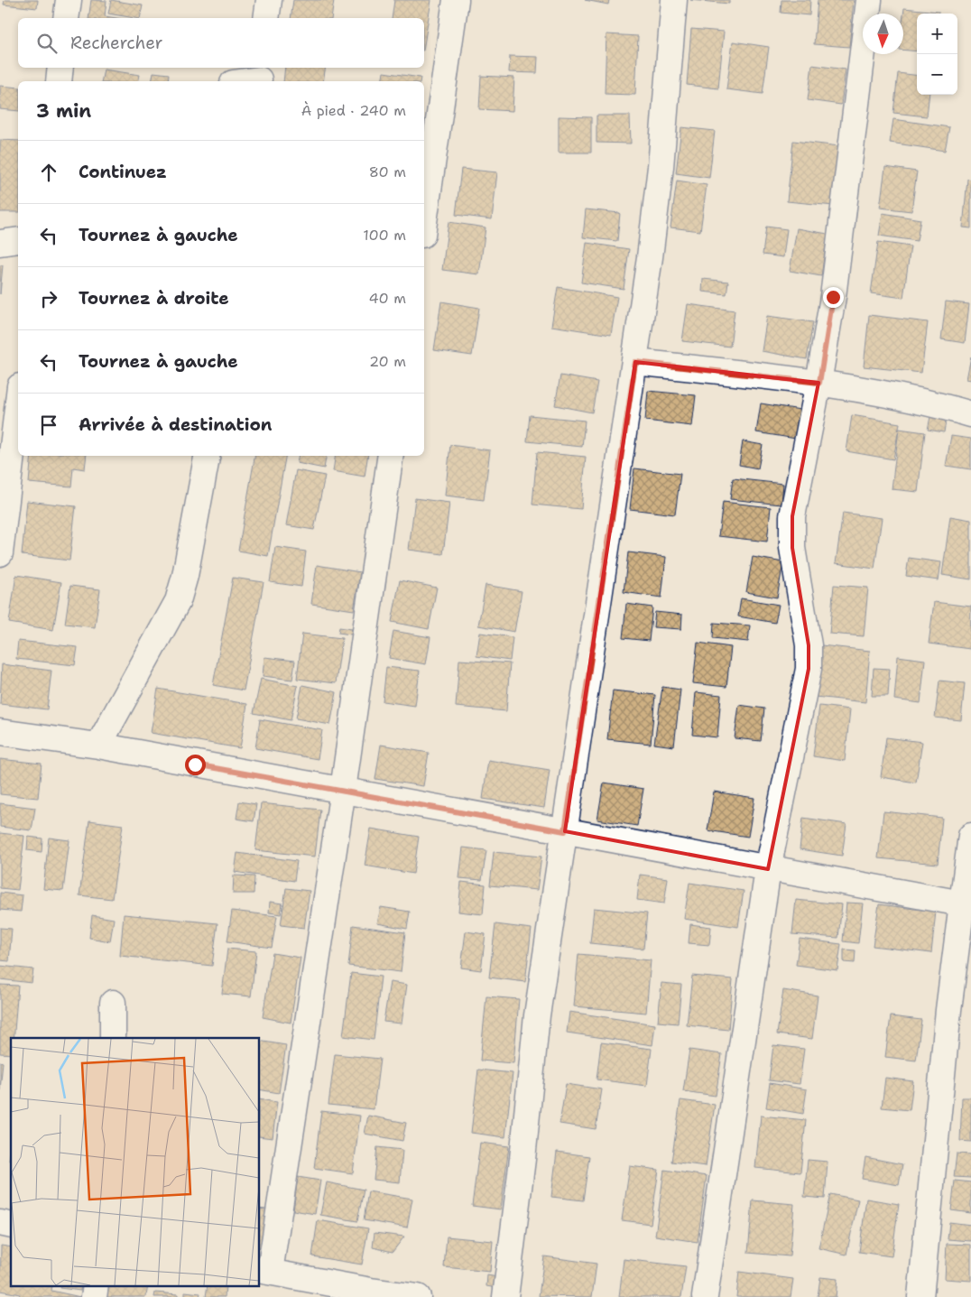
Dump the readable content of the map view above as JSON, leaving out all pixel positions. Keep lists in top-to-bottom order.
{
  "north": "bottom",
  "page": {
    "map_buttons": ["+", "−"],
    "search": "Rechercher",
    "heading": ["3 min", "À pied · 240 m"],
    "list": [
      ["Continuez", "80 m"],
      ["Tournez à gauche", "100 m"],
      ["Tournez à droite", "40 m"],
      ["Tournez à gauche", "20 m"],
      "Arrivée à destination"
    ]
  }
}
